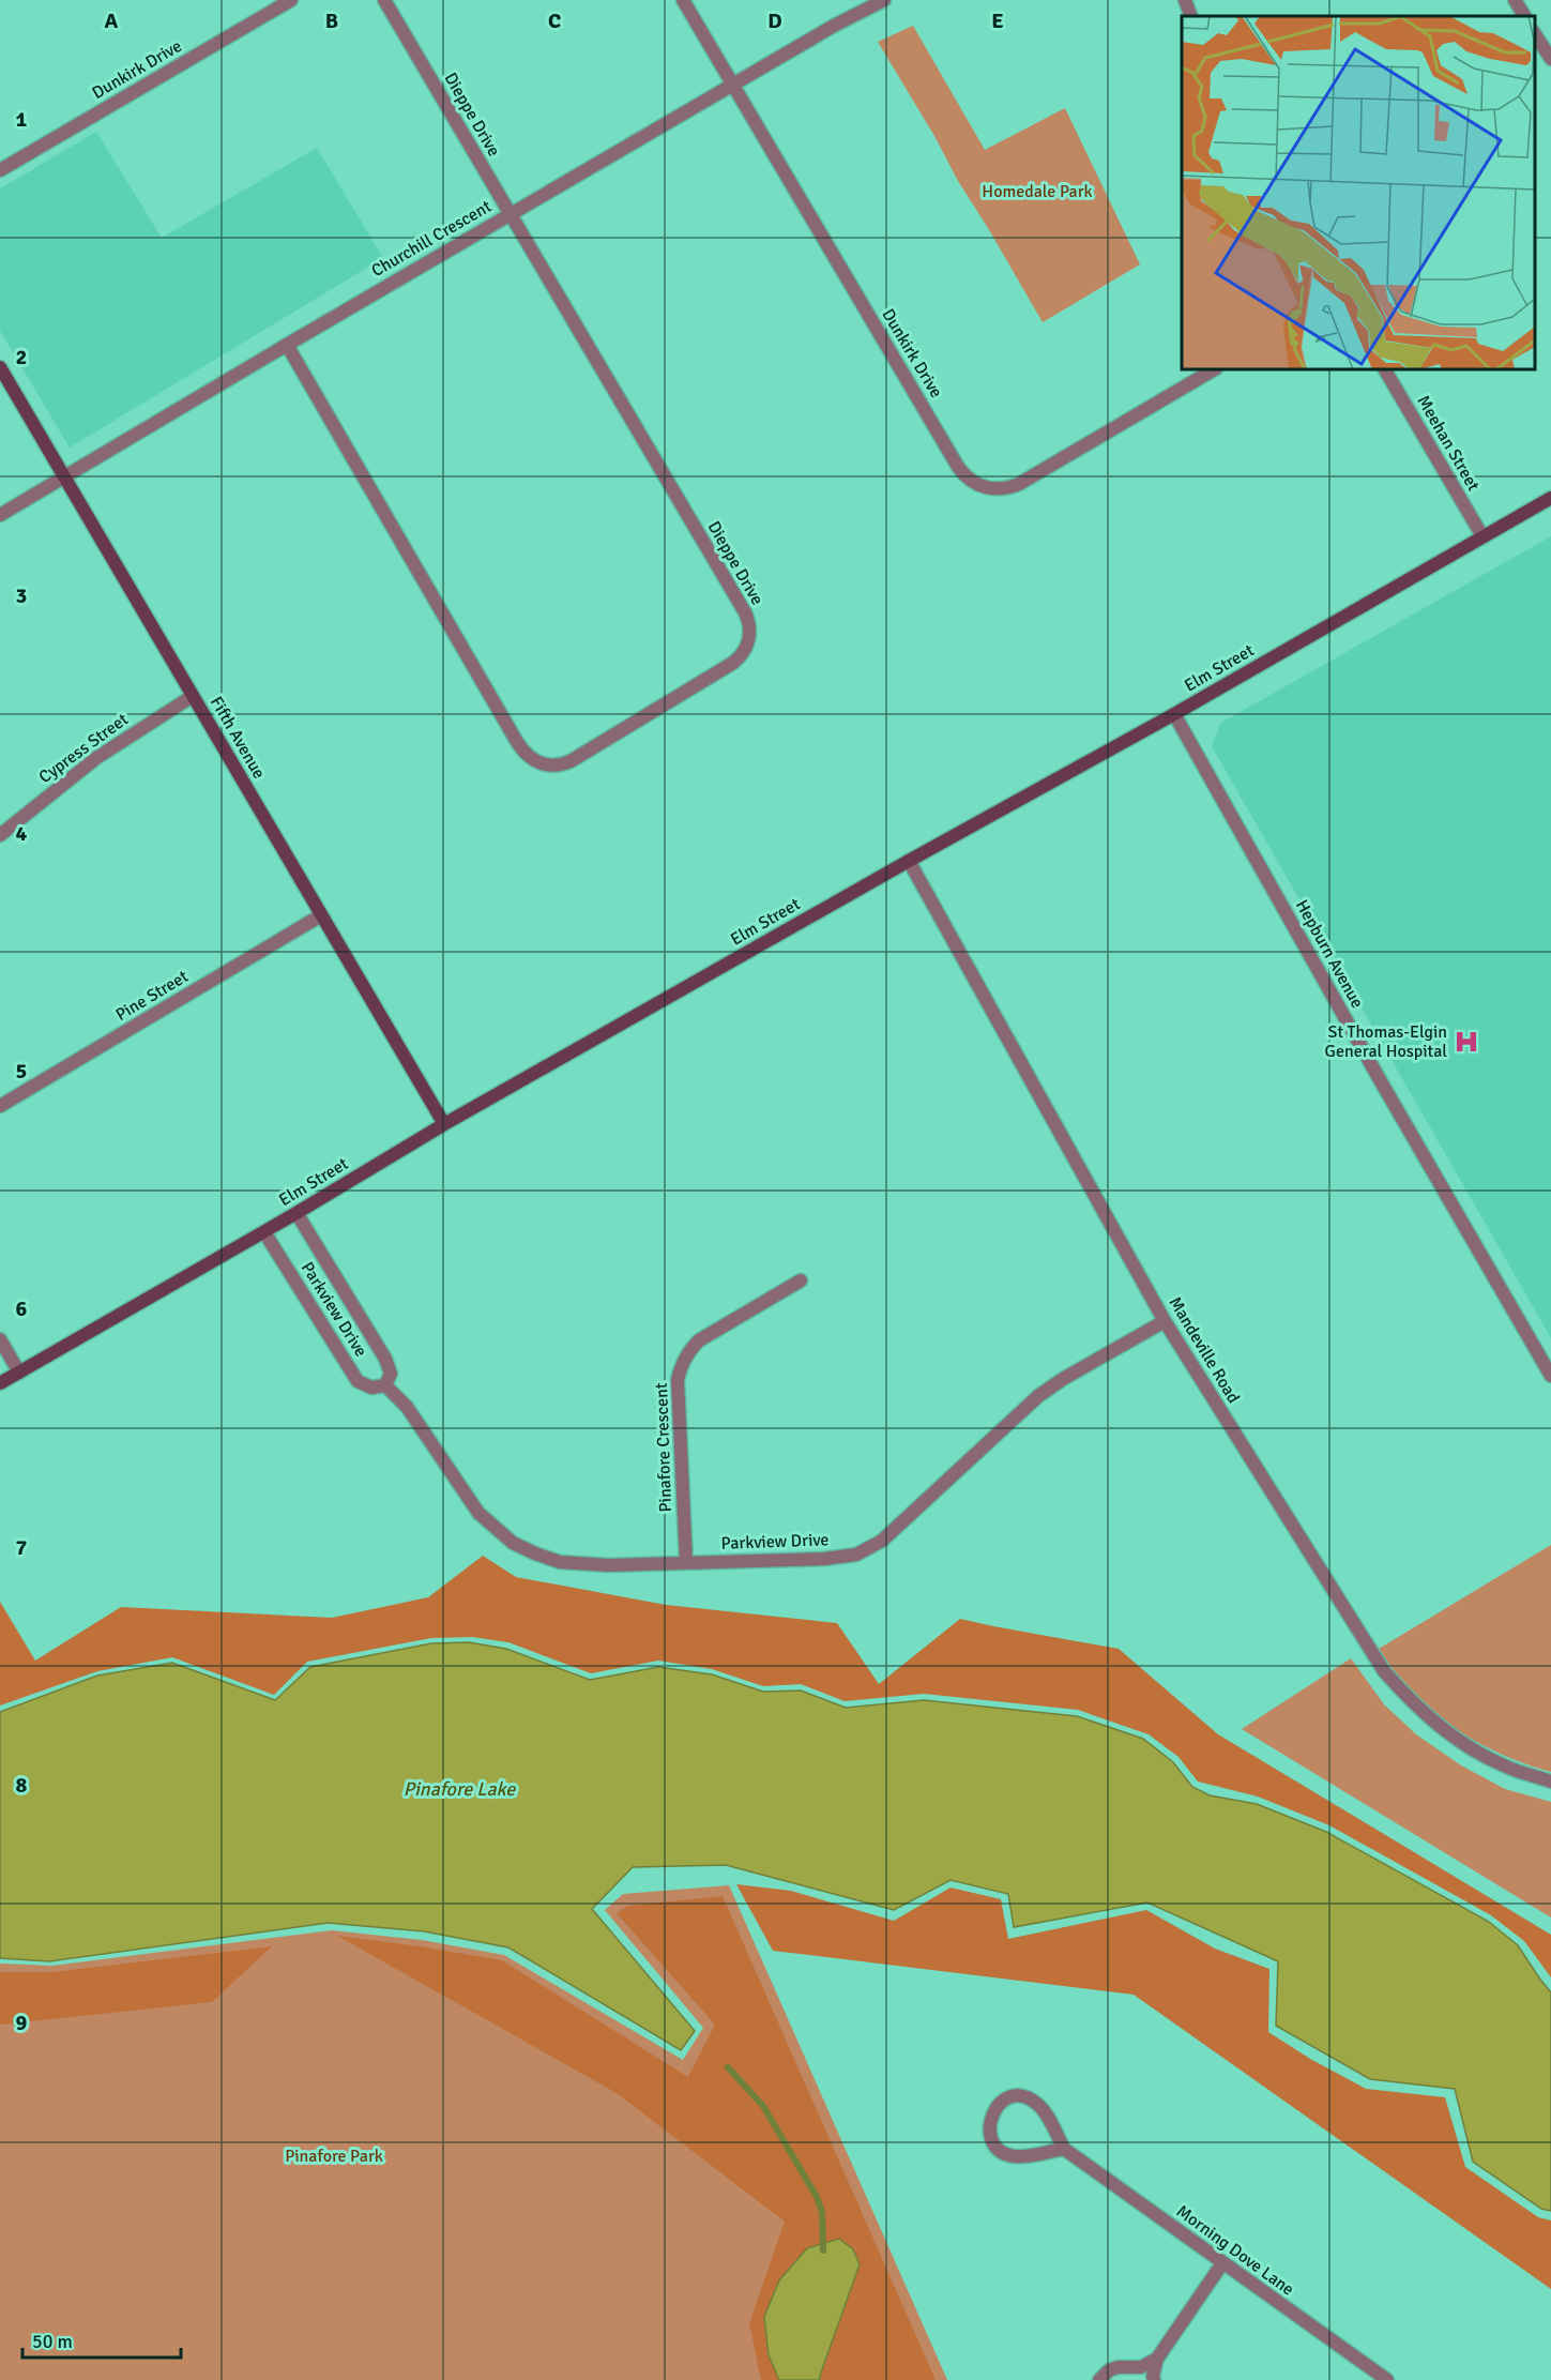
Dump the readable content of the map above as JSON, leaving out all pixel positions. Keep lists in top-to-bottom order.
{
  "streets": {
    "main road": ["Elm Street", "Fifth Avenue"],
    "street": [
      "Dunkirk Drive",
      "Dieppe Drive",
      "Churchill Crescent",
      "Meehan Street",
      "Cypress Street",
      "Hepburn Avenue",
      "Pine Street",
      "Parkview Drive",
      "Mandeville Road",
      "Pinafore Crescent",
      "Morning Dove Lane"
    ]
  },
  "crossings": [
    ["Dunkirk Drive", "Churchill Crescent"],
    ["Dieppe Drive", "Churchill Crescent"],
    ["Churchill Crescent", "Fifth Avenue"],
    ["Meehan Street", "Elm Street"],
    ["Elm Street", "Fifth Avenue"],
    ["Elm Street", "Hepburn Avenue"],
    ["Elm Street", "Parkview Drive"],
    ["Elm Street", "Mandeville Road"],
    ["Fifth Avenue", "Cypress Street"],
    ["Fifth Avenue", "Pine Street"],
    ["Parkview Drive", "Mandeville Road"],
    ["Parkview Drive", "Pinafore Crescent"]
  ],
  "water": ["Pinafore Lake"],
  "parks": ["Homedale Park", "Pinafore Park"],
  "places": {
    "hospital": ["St Thomas-Elgin General Hospital"]
  },
  "scale_bar": "50 m",
  "grid": {
    "columns": [
      "A",
      "B",
      "C",
      "D",
      "E"
    ],
    "rows": [
      "1",
      "2",
      "3",
      "4",
      "5",
      "6",
      "7",
      "8",
      "9"
    ]
  }
}
